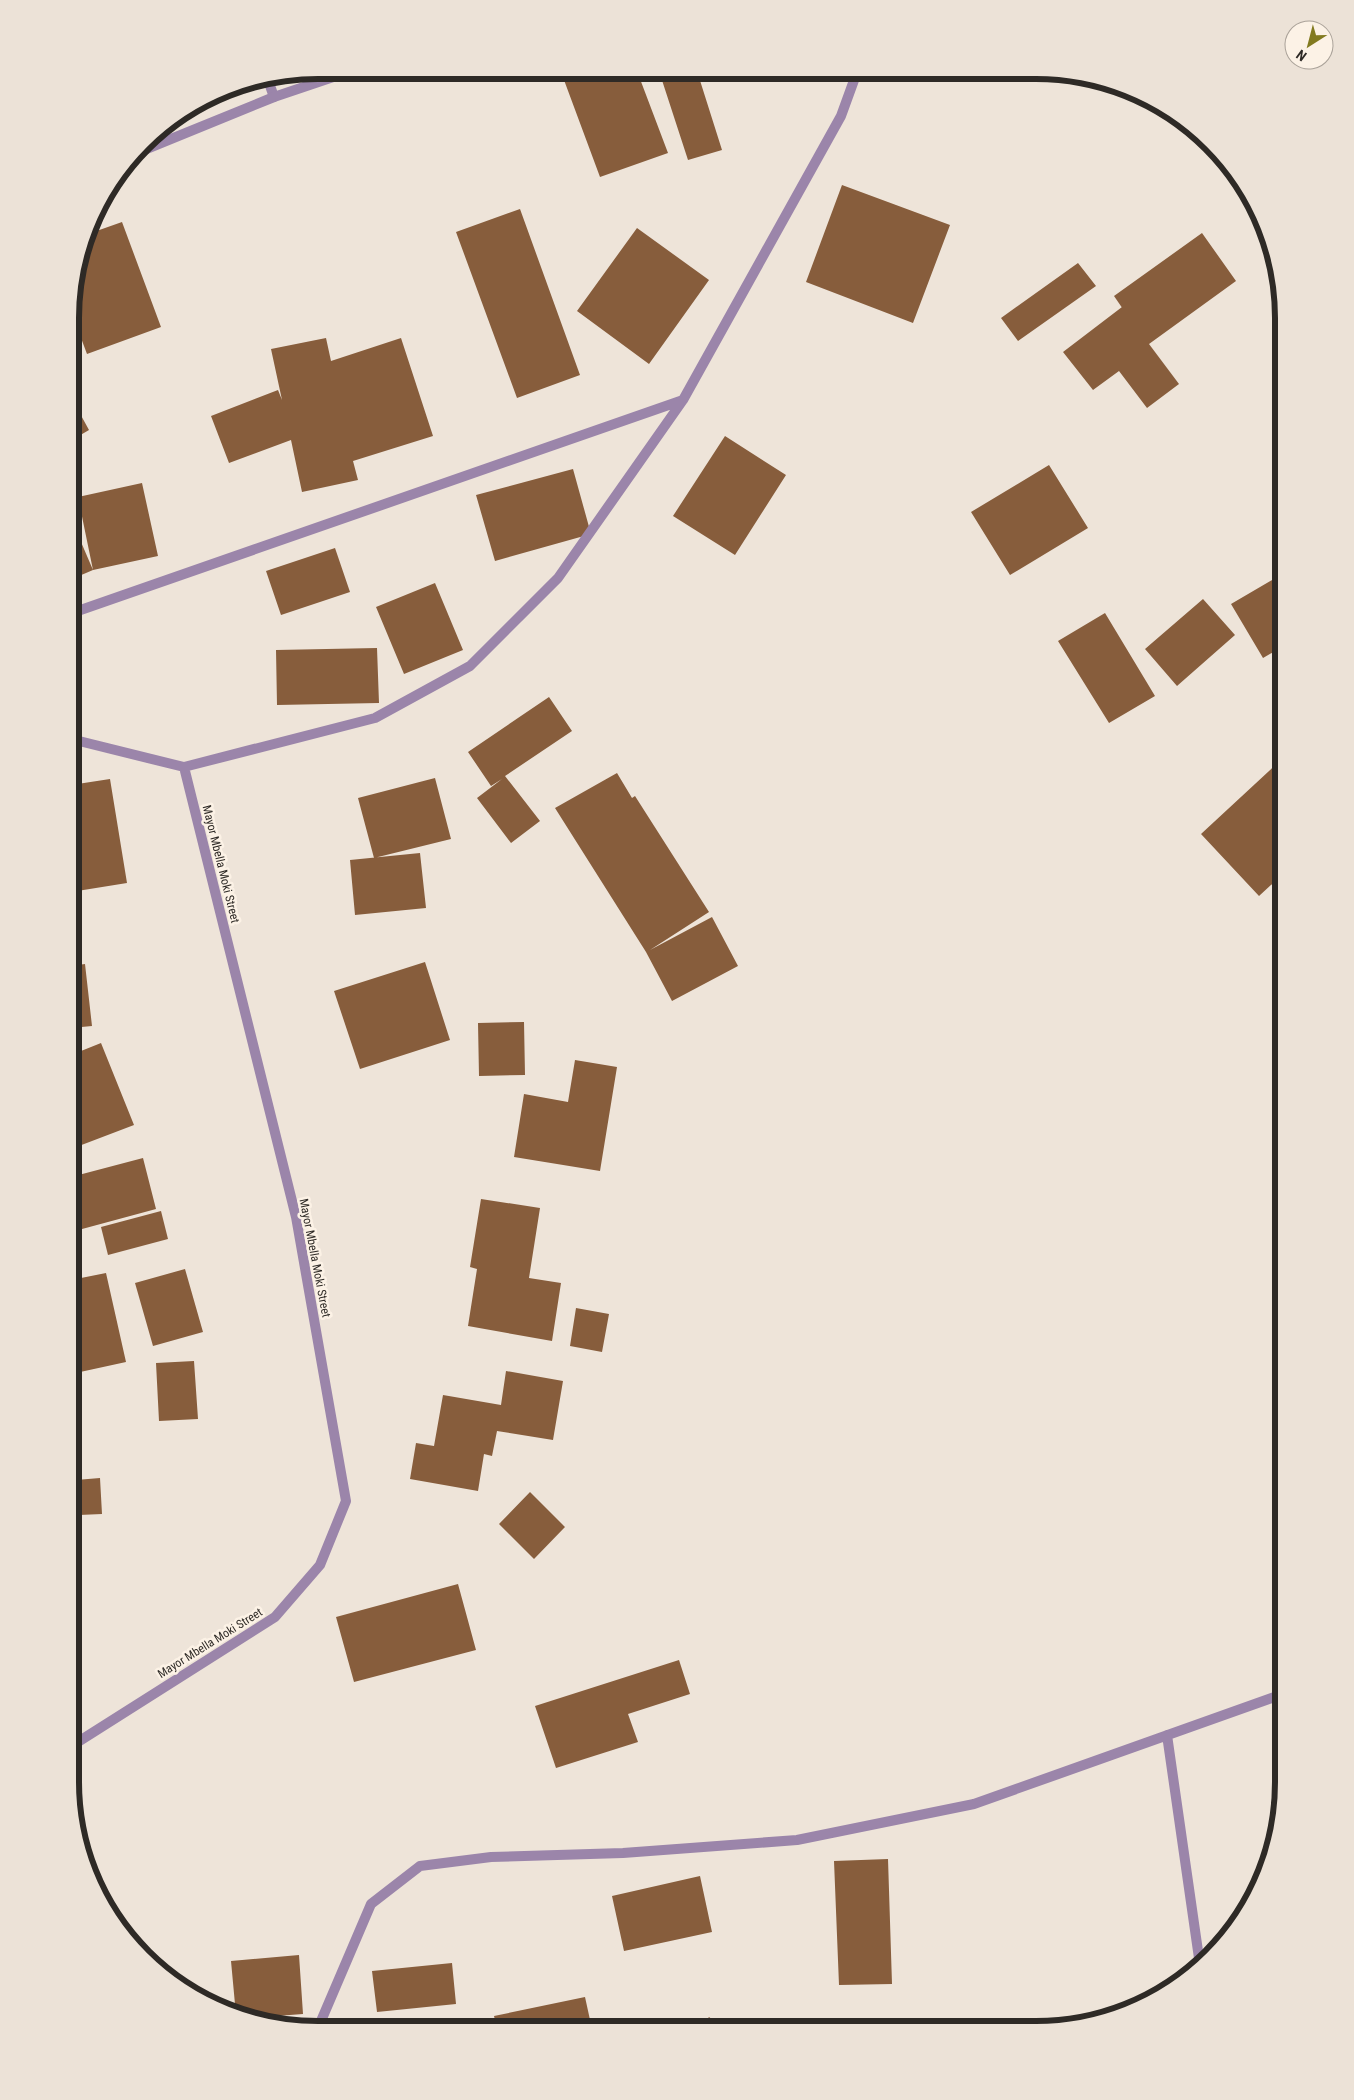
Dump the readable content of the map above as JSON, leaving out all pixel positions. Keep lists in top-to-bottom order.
{
  "streets": {
    "street": ["Mayor Mbella Moki Street"]
  },
  "north": "bottom left"
}
